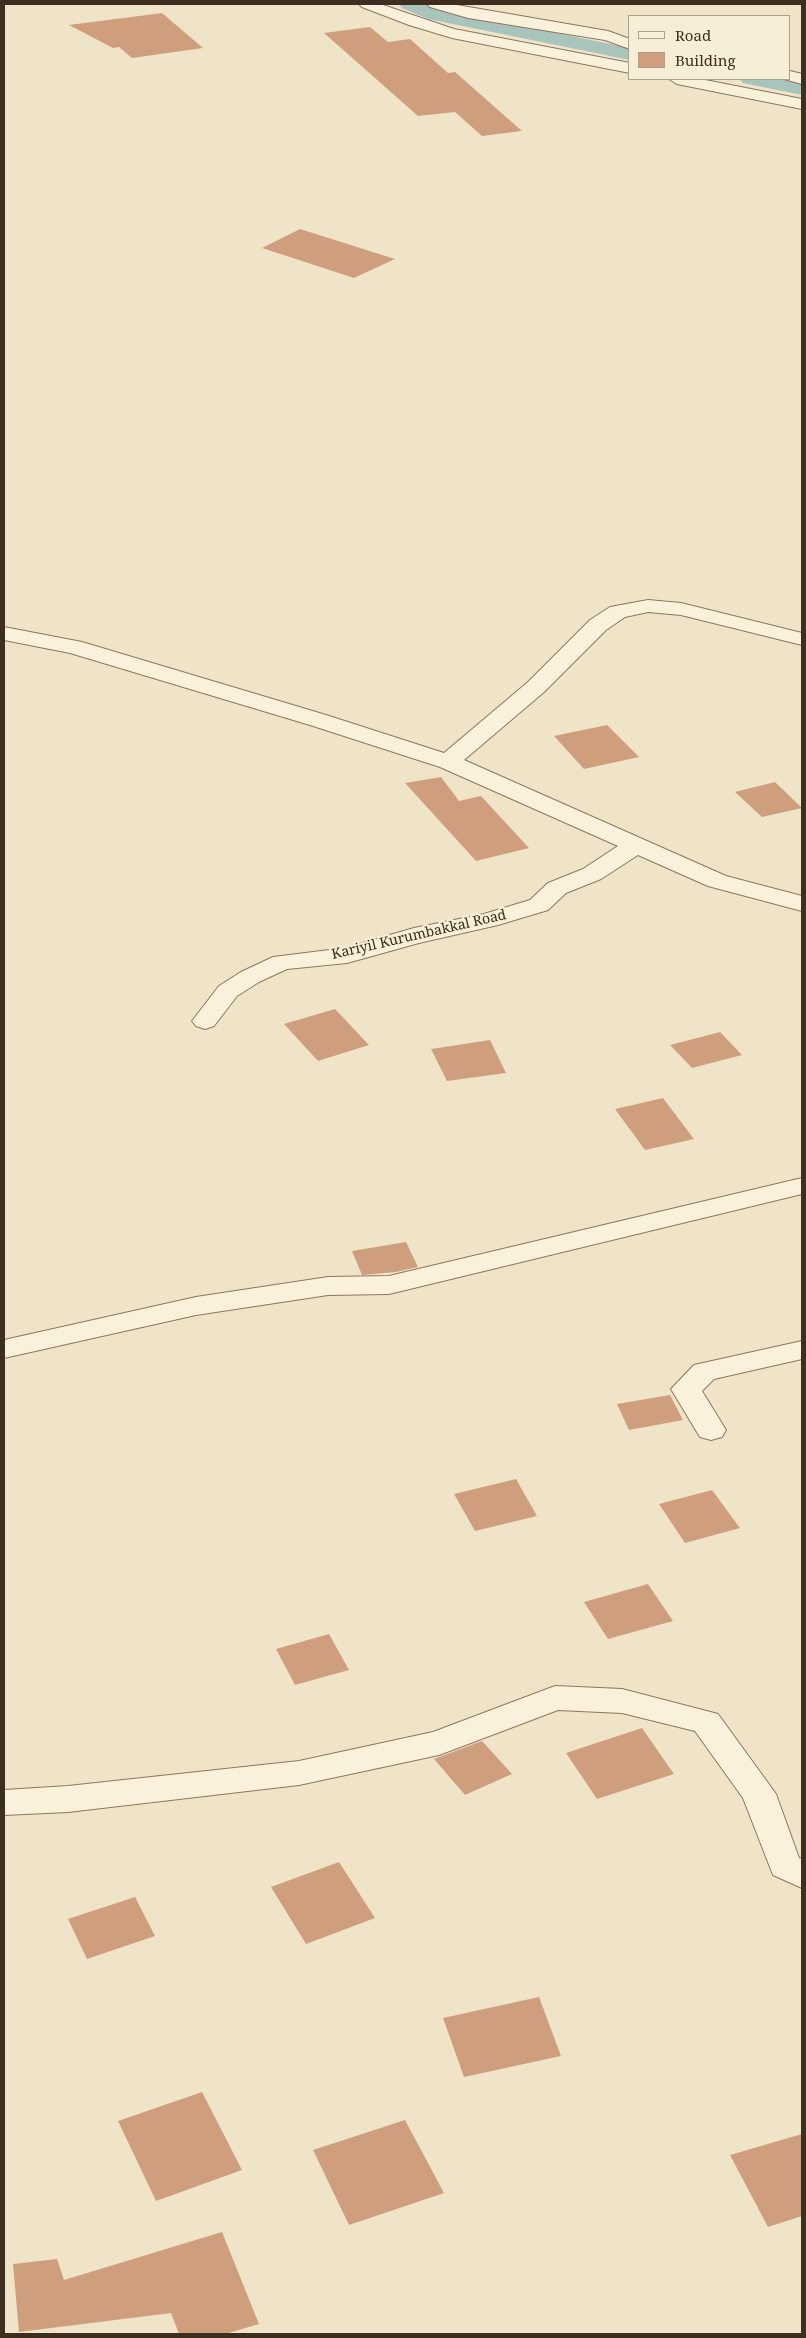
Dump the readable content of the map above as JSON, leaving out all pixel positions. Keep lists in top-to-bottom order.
{
  "streets": {
    "street": ["Kariyil Kurumbakkal Road"]
  },
  "legend": ["Road", "Building"]
}
